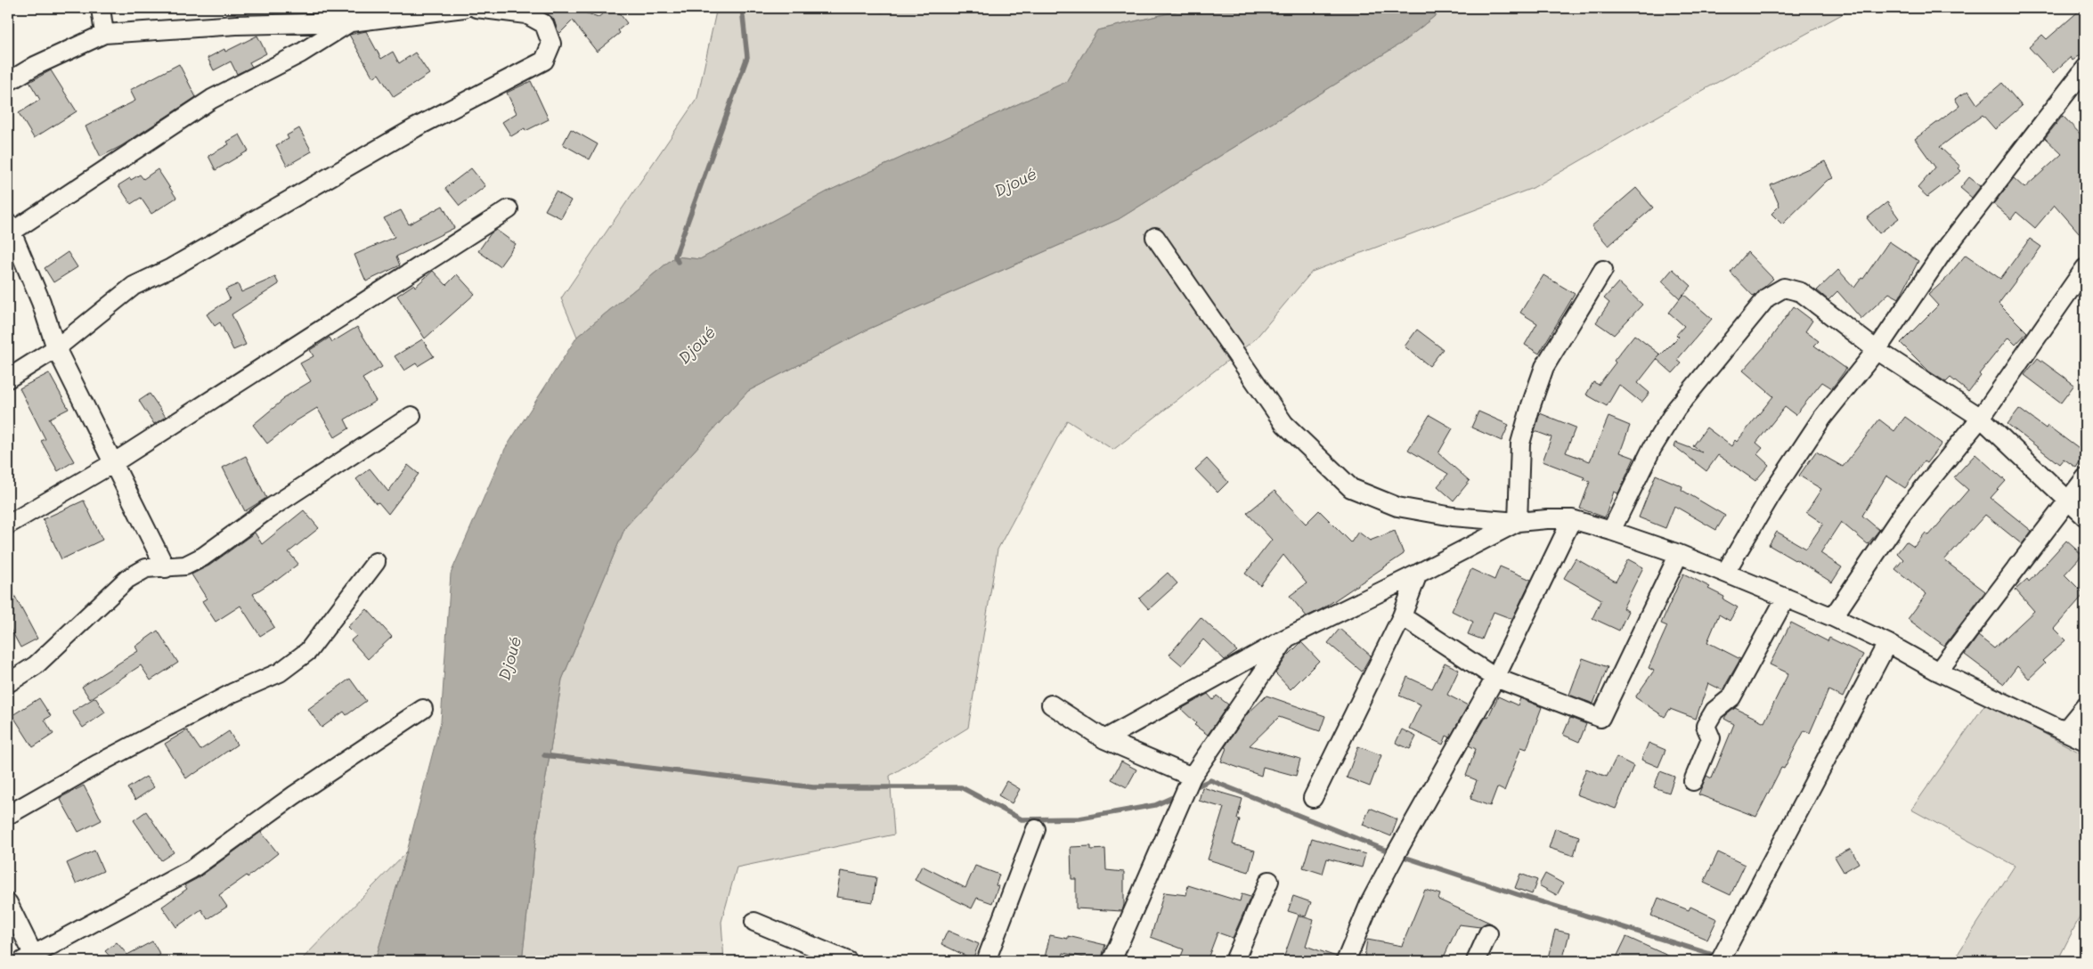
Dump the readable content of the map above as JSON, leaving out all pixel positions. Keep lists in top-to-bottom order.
{
  "water": ["Djoué"]
}
